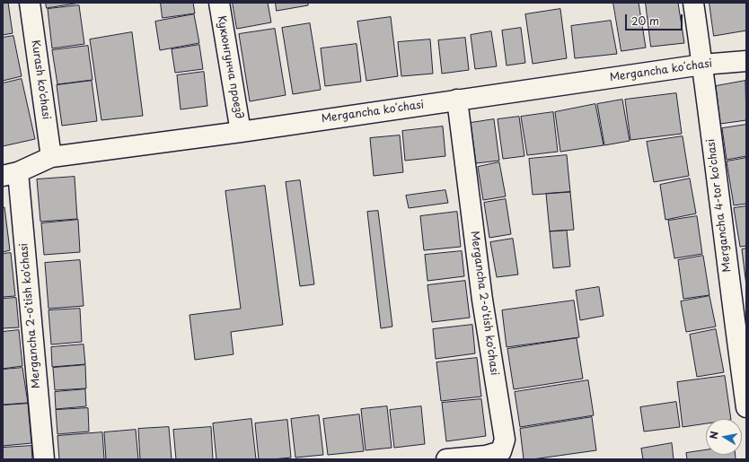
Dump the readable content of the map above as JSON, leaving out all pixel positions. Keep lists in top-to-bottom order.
{
  "streets": {
    "street": [
      "Кукюнгунча проезд",
      "Mergancha koʻchasi",
      "Kurash ko'chasi",
      "Mergancha 4-tor ko'chasi",
      "Mergancha 2-o'tish ko'chasi"
    ]
  },
  "crossings": [
    ["Кукюнгунча проезд", "Mergancha koʻchasi"],
    ["Mergancha koʻchasi", "Kurash ko'chasi"],
    ["Mergancha koʻchasi", "Mergancha 4-tor ko'chasi"],
    ["Mergancha koʻchasi", "Mergancha 2-o'tish ko'chasi"]
  ],
  "scale_bar": "20 m",
  "north": "left"
}
